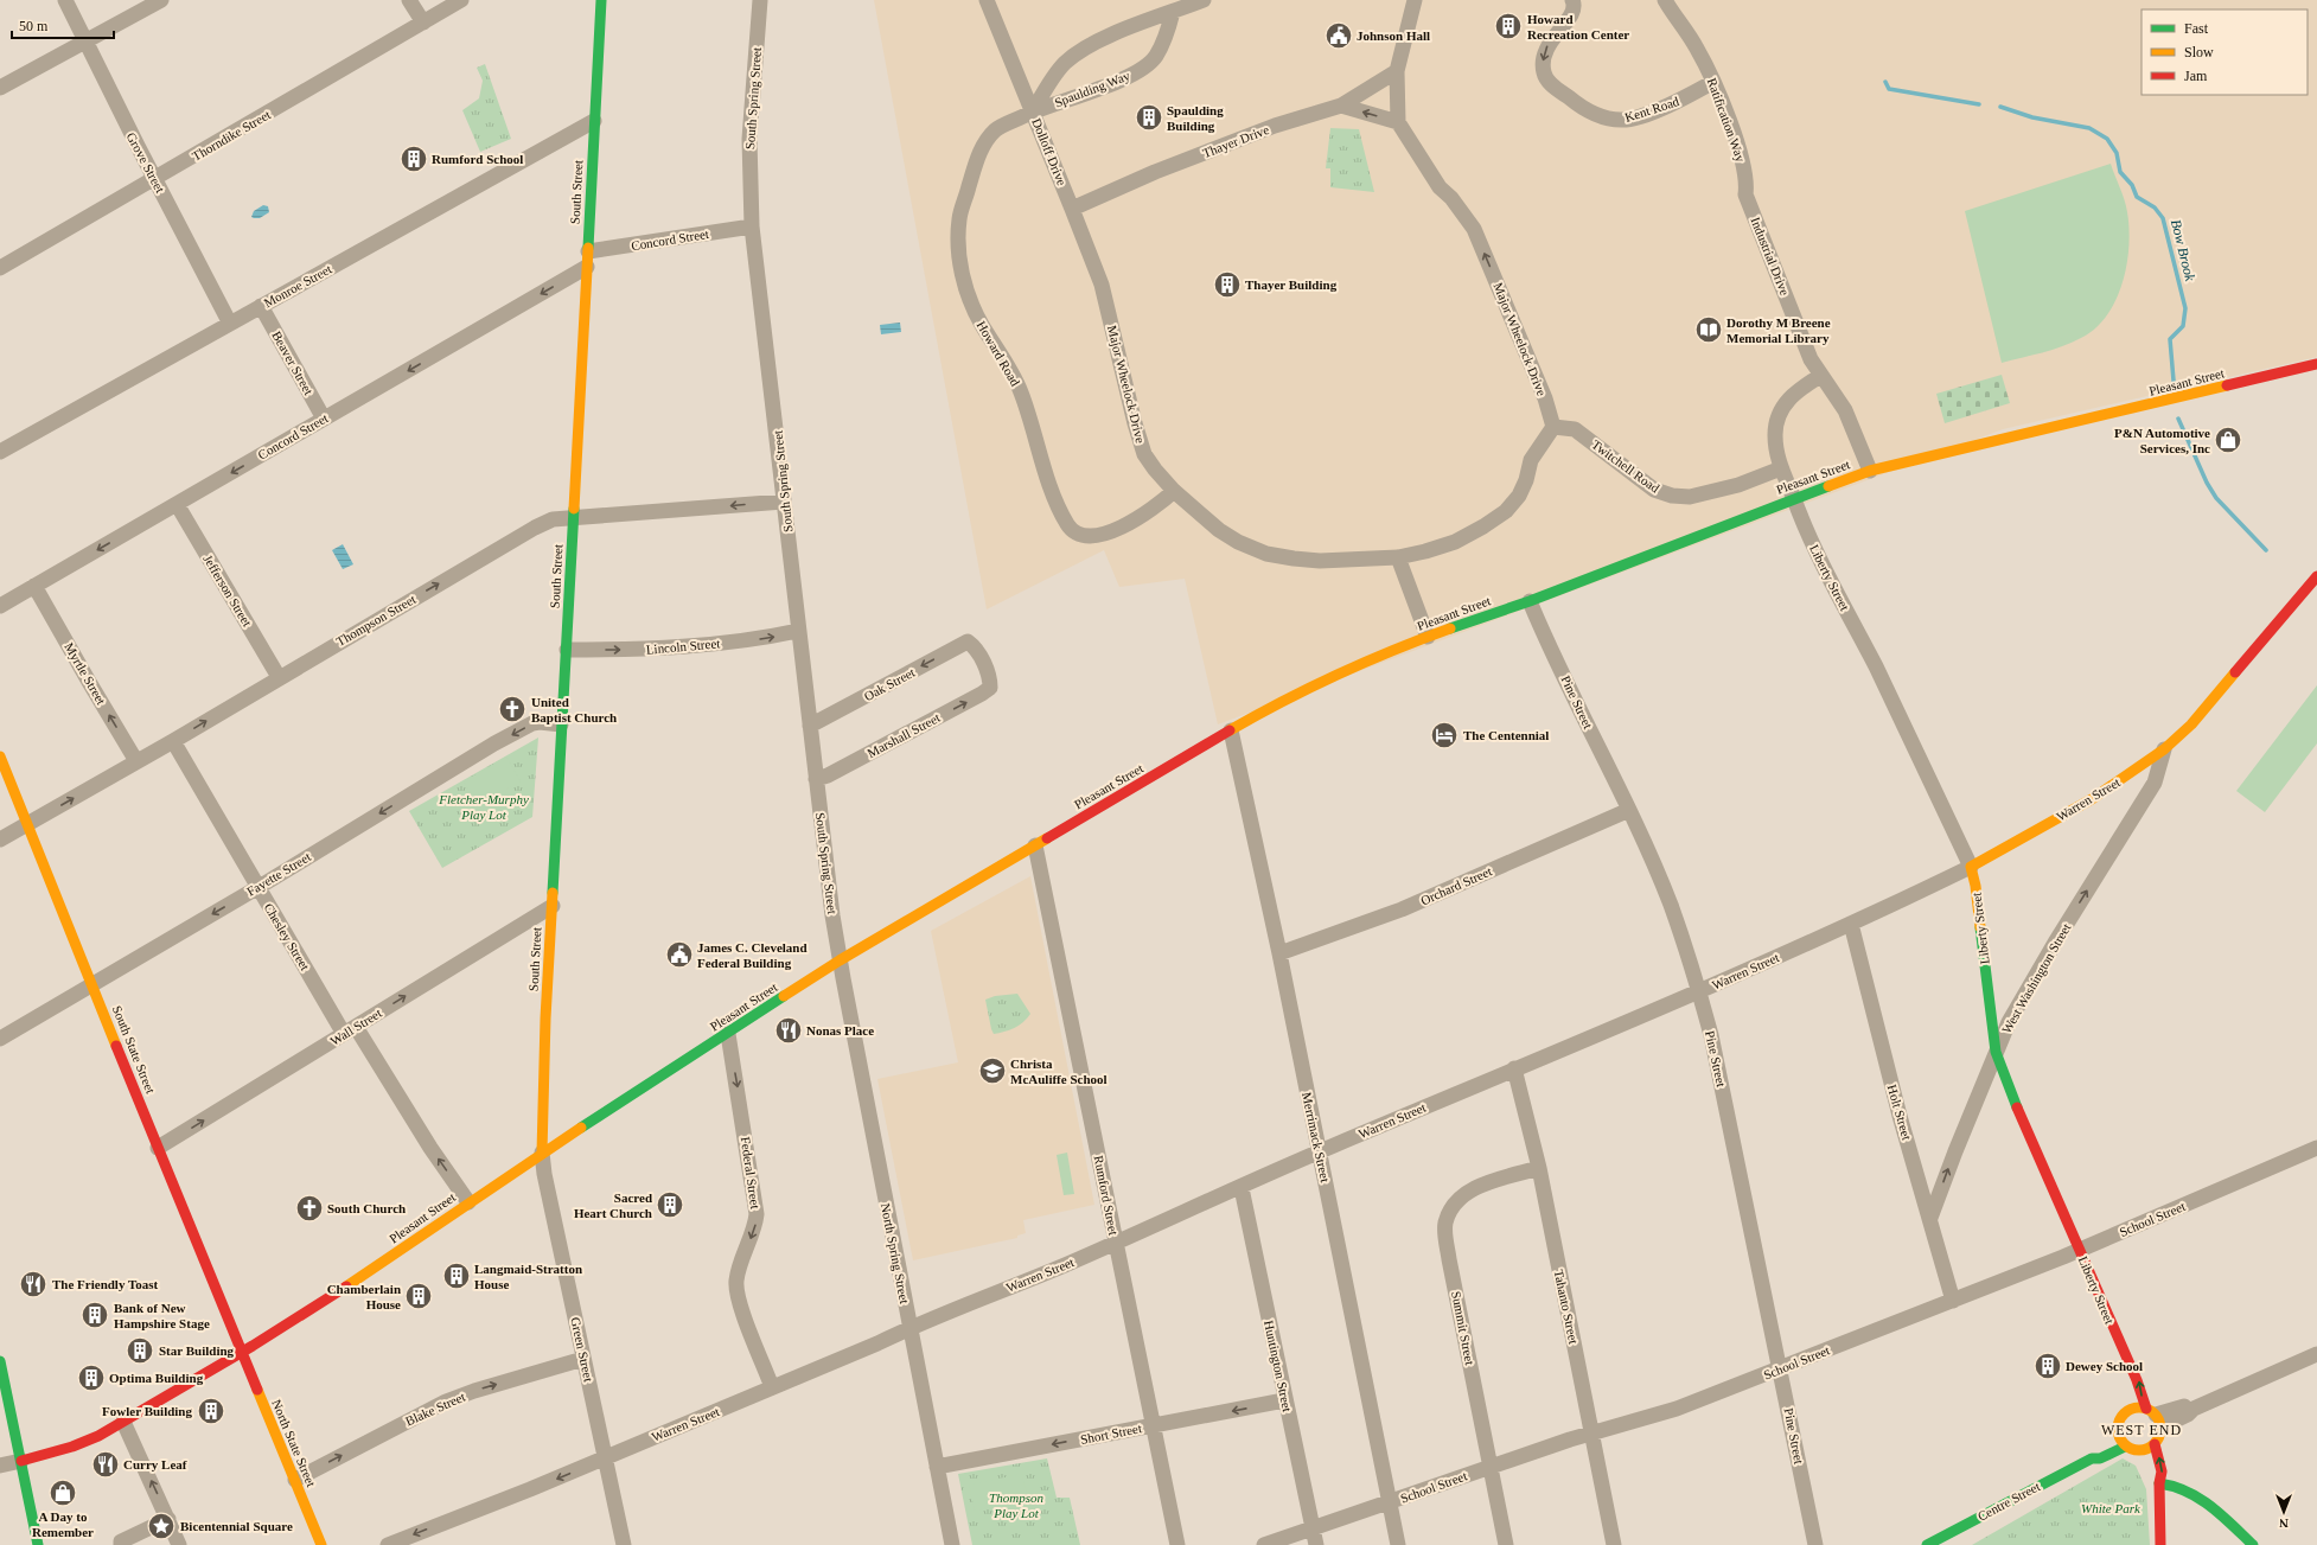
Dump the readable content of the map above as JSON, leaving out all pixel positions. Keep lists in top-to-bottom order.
{
  "streets": {
    "main road": [
      "South Street",
      "Pleasant Street",
      "Liberty Street",
      "Warren Street",
      "South State Street",
      "North State Street",
      "Centre Street"
    ],
    "street": [
      "Spaulding Way",
      "South Spring Street",
      "Kent Road",
      "Ratification Way",
      "Thorndike Street",
      "Thayer Drive",
      "Dolloff Drive",
      "Grove Street",
      "Concord Street",
      "Industrial Drive",
      "Monroe Street",
      "Major Wheelock Drive",
      "Howard Road",
      "Beaver Street",
      "Twitchell Road",
      "Jefferson Street",
      "Thompson Street",
      "Lincoln Street",
      "Myrtle Street",
      "Oak Street",
      "Pine Street",
      "Marshall Street",
      "Fayette Street",
      "Orchard Street",
      "Chesley Street",
      "West Washington Street",
      "Wall Street",
      "Holt Street",
      "Merrimack Street",
      "Federal Street",
      "Rumford Street",
      "School Street",
      "North Spring Street",
      "Tahanto Street",
      "Summit Street",
      "Green Street",
      "Huntington Street",
      "Blake Street",
      "Short Street"
    ]
  },
  "crossings": [
    ["Spaulding Way", "Dolloff Drive"],
    ["Spaulding Way", "Howard Road"],
    ["South Spring Street", "Concord Street"],
    ["South Spring Street", "Pleasant Street"],
    ["South Spring Street", "Thompson Street"],
    ["South Spring Street", "Lincoln Street"],
    ["South Spring Street", "Oak Street"],
    ["South Spring Street", "Marshall Street"],
    ["South Spring Street", "North Spring Street"],
    ["Kent Road", "Ratification Way"],
    ["Ratification Way", "Industrial Drive"],
    ["Thorndike Street", "Grove Street"],
    ["Thayer Drive", "Dolloff Drive"],
    ["Dolloff Drive", "Major Wheelock Drive"],
    ["Dolloff Drive", "Howard Road"],
    ["Grove Street", "Monroe Street"],
    ["South Street", "Concord Street"],
    ["South Street", "Monroe Street"],
    ["South Street", "Pleasant Street"],
    ["South Street", "Thompson Street"],
    ["South Street", "Lincoln Street"],
    ["South Street", "Fayette Street"],
    ["South Street", "Wall Street"],
    ["South Street", "Green Street"],
    ["Concord Street", "Beaver Street"],
    ["Concord Street", "Jefferson Street"],
    ["Concord Street", "Myrtle Street"],
    ["Industrial Drive", "Pleasant Street"],
    ["Monroe Street", "Beaver Street"],
    ["Major Wheelock Drive", "Howard Road"],
    ["Major Wheelock Drive", "Twitchell Road"],
    ["Pleasant Street", "Liberty Street"],
    ["Pleasant Street", "Pine Street"],
    ["Pleasant Street", "Chesley Street"],
    ["Pleasant Street", "South State Street"],
    ["Pleasant Street", "Merrimack Street"],
    ["Pleasant Street", "Federal Street"],
    ["Pleasant Street", "Rumford Street"],
    ["Pleasant Street", "North Spring Street"],
    ["Pleasant Street", "Green Street"],
    ["Pleasant Street", "North State Street"],
    ["Liberty Street", "Warren Street"],
    ["Liberty Street", "West Washington Street"],
    ["Liberty Street", "School Street"],
    ["Liberty Street", "Centre Street"],
    ["Jefferson Street", "Thompson Street"],
    ["Thompson Street", "Myrtle Street"],
    ["Thompson Street", "Chesley Street"],
    ["Thompson Street", "South State Street"],
    ["Oak Street", "Marshall Street"],
    ["Pine Street", "Warren Street"],
    ["Pine Street", "Orchard Street"],
    ["Pine Street", "School Street"],
    ["Warren Street", "West Washington Street"],
    ["Warren Street", "Holt Street"],
    ["Warren Street", "Merrimack Street"],
    ["Warren Street", "Federal Street"],
    ["Warren Street", "Rumford Street"],
    ["Warren Street", "North Spring Street"],
    ["Warren Street", "Tahanto Street"],
    ["Warren Street", "Green Street"],
    ["Warren Street", "Huntington Street"],
    ["Fayette Street", "Chesley Street"],
    ["Fayette Street", "South State Street"],
    ["Orchard Street", "Merrimack Street"],
    ["Chesley Street", "Wall Street"],
    ["West Washington Street", "Holt Street"],
    ["Wall Street", "South State Street"],
    ["South State Street", "North State Street"],
    ["Holt Street", "School Street"],
    ["Merrimack Street", "School Street"],
    ["Rumford Street", "Short Street"],
    ["School Street", "Tahanto Street"],
    ["School Street", "Summit Street"],
    ["School Street", "Huntington Street"],
    ["North Spring Street", "Short Street"],
    ["Tahanto Street", "Summit Street"],
    ["Green Street", "Blake Street"],
    ["Huntington Street", "Short Street"],
    ["Blake Street", "North State Street"]
  ],
  "one_way": [
    "Concord Street",
    "Lincoln Street",
    "Myrtle Street",
    "Oak Street",
    "Marshall Street",
    "Fayette Street",
    "Chesley Street",
    "West Washington Street",
    "Wall Street",
    "Federal Street",
    "Blake Street",
    "Short Street"
  ],
  "districts": ["WEST END"],
  "water": ["Bow Brook"],
  "parks": ["Fletcher-Murphy Play Lot", "Thompson Play Lot", "White Park"],
  "places": {
    "building": [
      "Howard Recreation Center",
      "Spaulding Building",
      "Rumford School",
      "Thayer Building",
      "Sacred Heart Church",
      "Langmaid-Stratton House",
      "Chamberlain House",
      "Bank of New Hampshire Stage",
      "Star Building",
      "Dewey School",
      "Optima Building",
      "Fowler Building"
    ],
    "public building": ["Johnson Hall", "James C. Cleveland Federal Building"],
    "library": ["Dorothy M Breene Memorial Library"],
    "shop": ["P&N Automotive Services, Inc", "A Day to Remember"],
    "church": ["United Baptist Church", "South Church"],
    "hotel": ["The Centennial"],
    "restaurant": ["Nonas Place", "The Friendly Toast", "Curry Leaf"],
    "school or university": ["Christa McAuliffe School"],
    "place": ["Bicentennial Square"]
  },
  "legend": ["Fast", "Slow", "Jam"],
  "scale_bar": "50 m",
  "north": "bottom"
}
